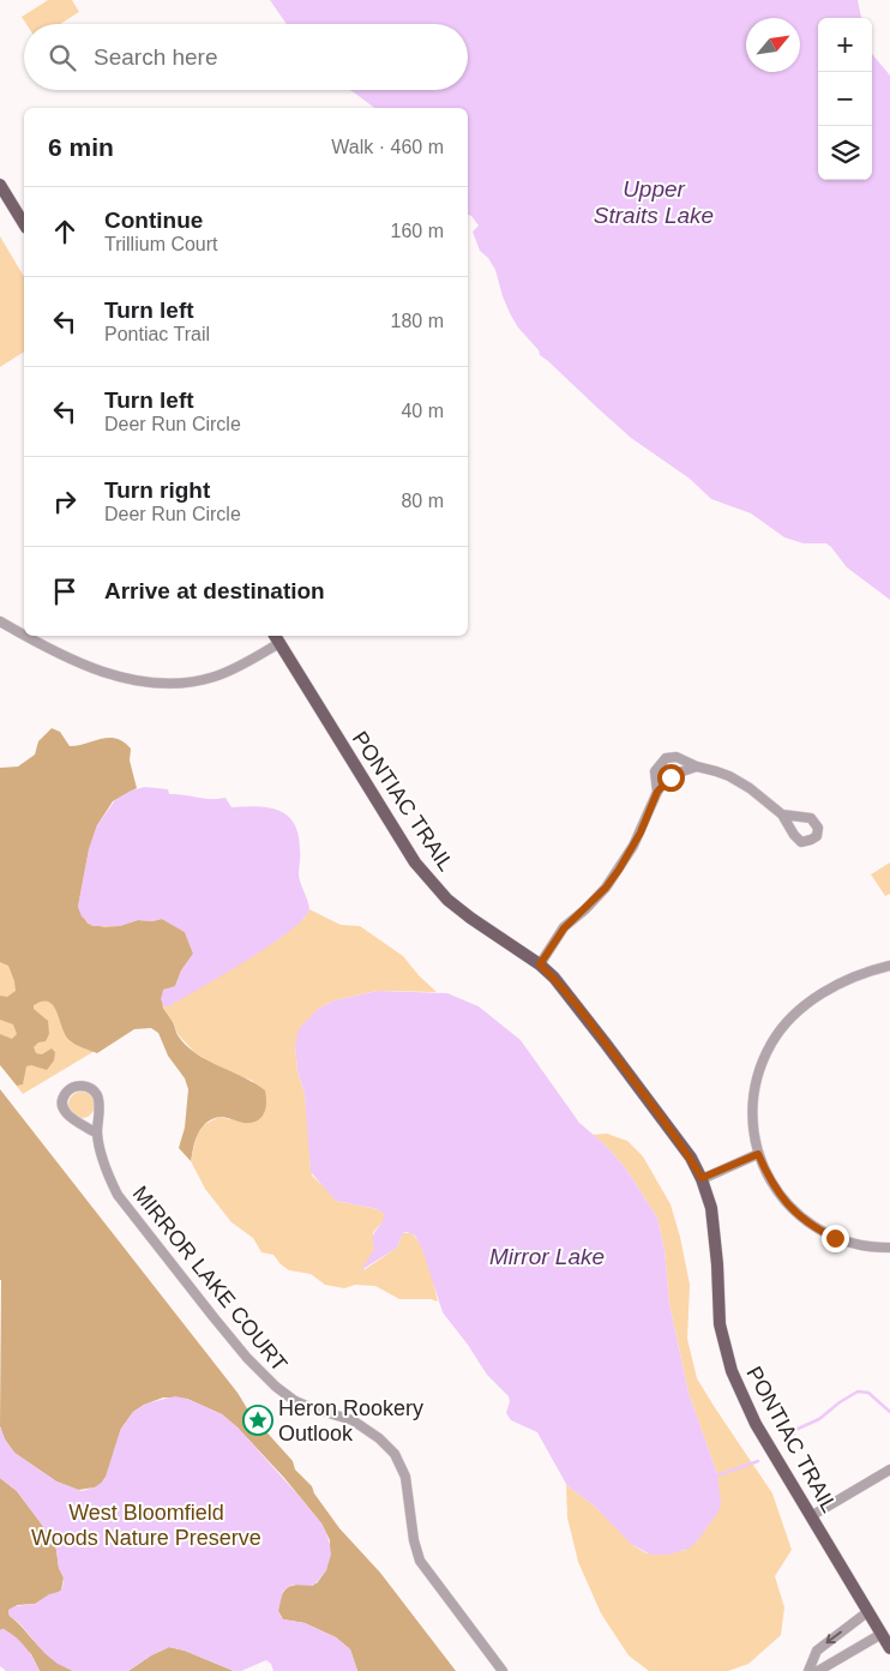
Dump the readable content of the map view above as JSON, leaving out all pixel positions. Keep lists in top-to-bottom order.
{
  "streets": {
    "main road": ["PONTIAC TRAIL"],
    "street": ["MIRROR LAKE COURT"]
  },
  "water": ["Upper Straits Lake", "Mirror Lake"],
  "parks": ["West Bloomfield Woods Nature Preserve"],
  "places": {
    "place": ["Heron Rookery Outlook"]
  },
  "north": "top right",
  "page": {
    "map_buttons": ["+", "−"],
    "search": "Search here",
    "heading": ["6 min", "Walk · 460 m"],
    "list": [
      ["Continue", "Trillium Court", "160 m"],
      ["Turn left", "Pontiac Trail", "180 m"],
      ["Turn left", "Deer Run Circle", "40 m"],
      ["Turn right", "Deer Run Circle", "80 m"],
      "Arrive at destination"
    ]
  }
}
